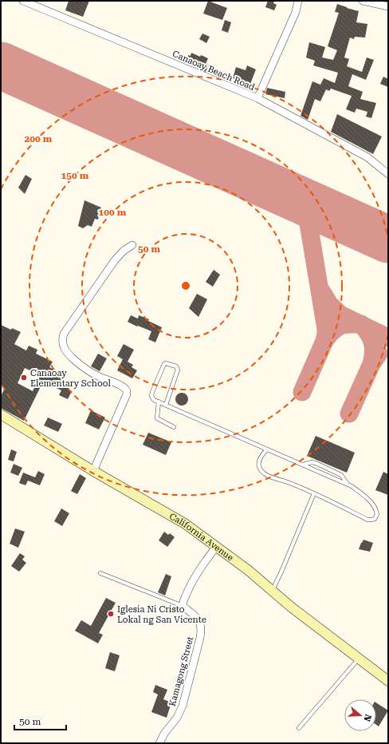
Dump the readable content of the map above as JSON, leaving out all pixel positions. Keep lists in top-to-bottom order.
{
  "streets": {
    "street": ["Canaoay Beach Road", "California Avenue", "Kamagong Street"]
  },
  "places": ["Canaoay Elementary School", "Iglesia Ni Cristo Lokal ng San Vicente"],
  "scale_bar": "50 m",
  "north": "right",
  "rings": [
    "200 m",
    "150 m",
    "100 m",
    "50 m"
  ]
}
